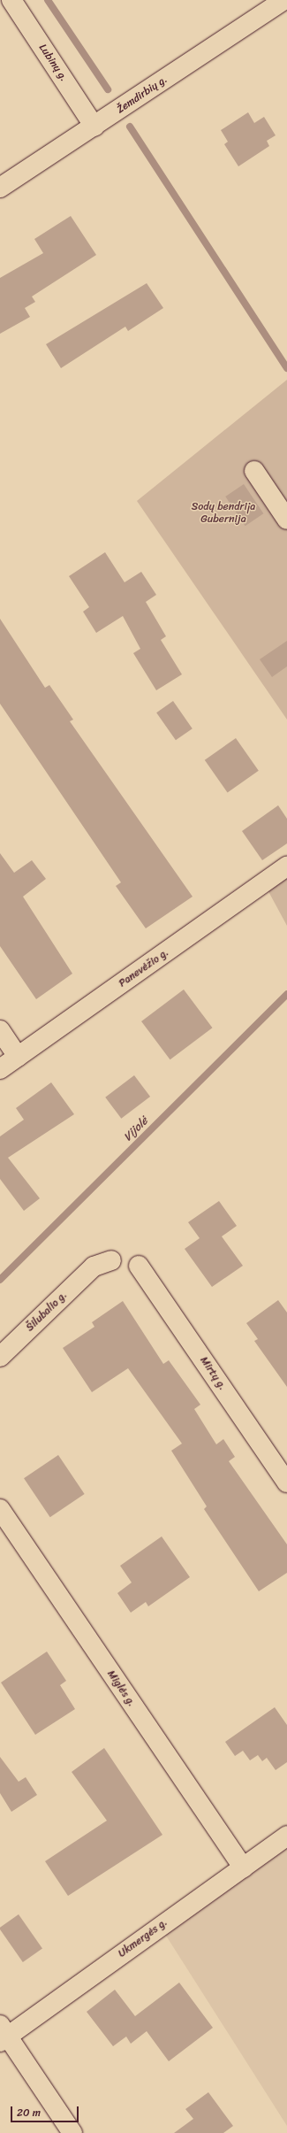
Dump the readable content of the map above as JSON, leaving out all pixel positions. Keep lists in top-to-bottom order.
{
  "streets": {
    "street": [
      "Lubinų g.",
      "Žemdirbių g.",
      "Panevėžio g.",
      "Šilubalio g.",
      "Mirtų g.",
      "Miglės g.",
      "Ukmergės g."
    ]
  },
  "crossings": [
    ["Lubinų g.", "Žemdirbių g."],
    ["Miglės g.", "Ukmergės g."]
  ],
  "water": ["Vijolė"],
  "parks": ["Sodų bendrija Gubernija"],
  "scale_bar": "20 m"
}
